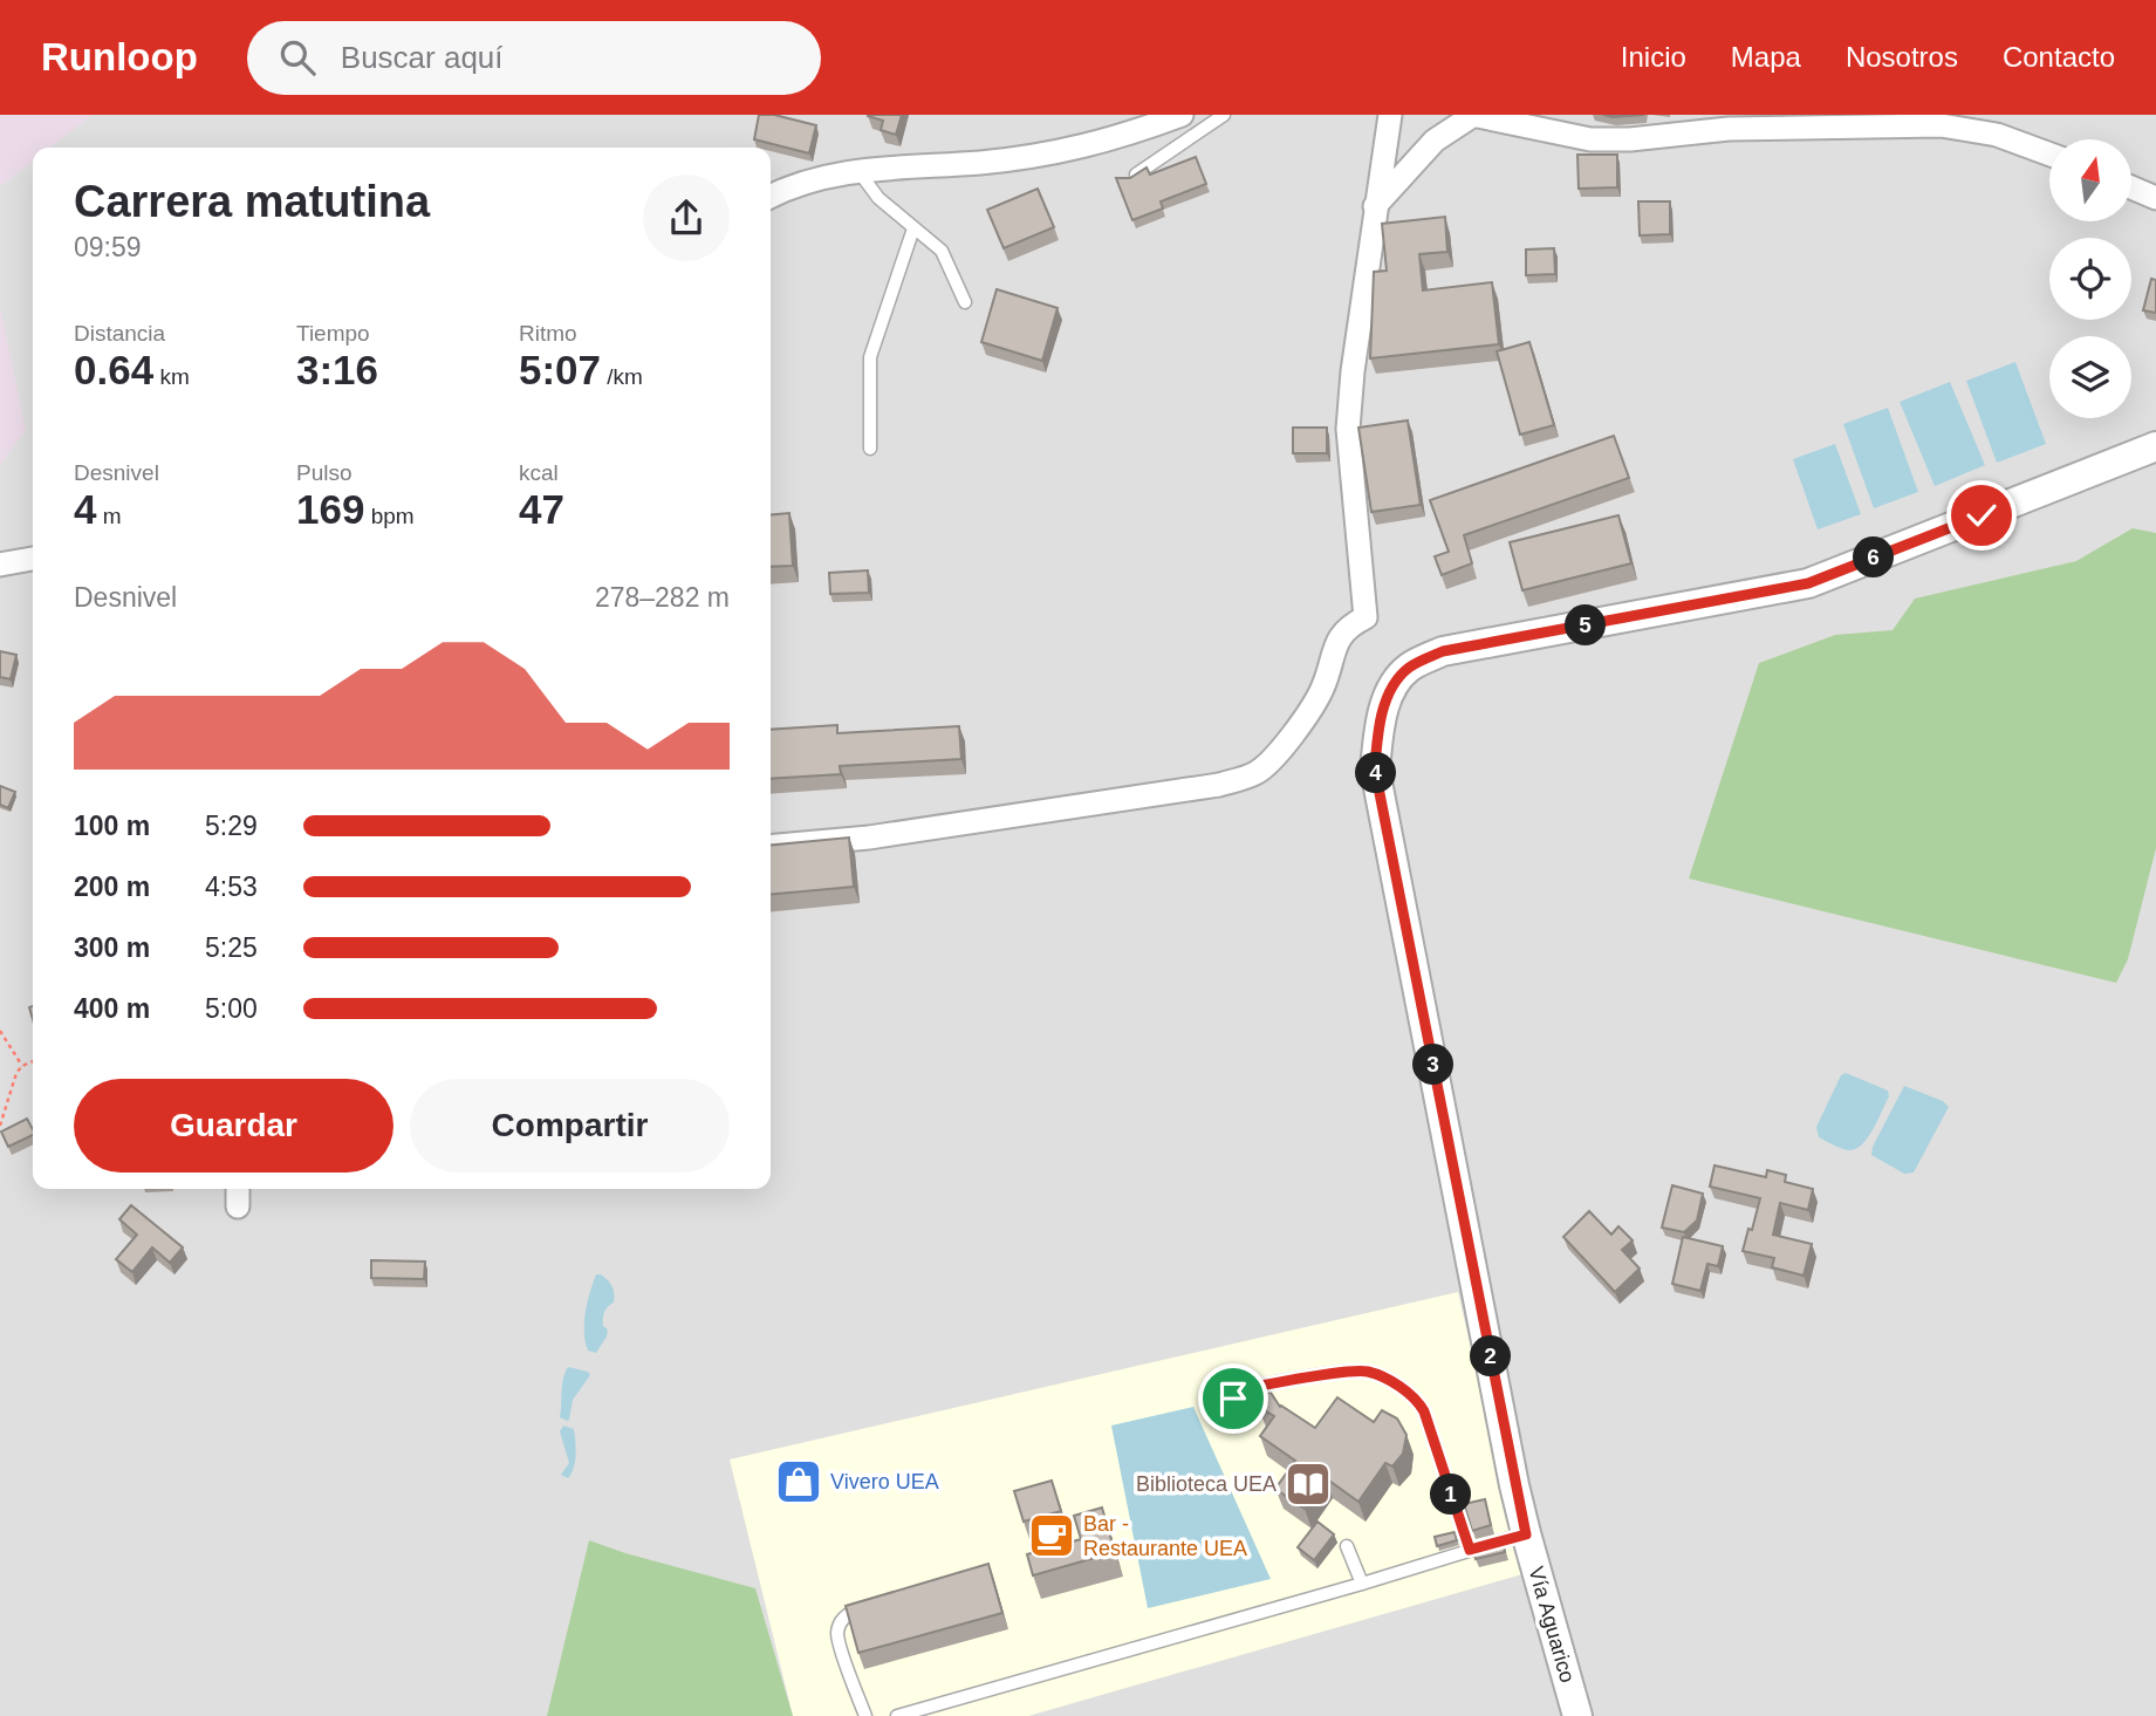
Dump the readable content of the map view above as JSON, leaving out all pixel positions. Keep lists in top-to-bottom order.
{
  "streets": {
    "street": ["Vía Aguarico"]
  },
  "places": {
    "shop": ["Vivero UEA"],
    "library": ["Biblioteca UEA"],
    "cafe": ["Bar - Restaurante UEA"]
  },
  "north": "top",
  "page": {
    "header": "Runloop",
    "search": "Buscar aquí",
    "nav": [
      "Inicio",
      "Mapa",
      "Nosotros",
      "Contacto"
    ],
    "heading": ["Carrera matutina", "09:59"],
    "stats": [
      ["Distancia", "0.64 km"],
      ["Tiempo", "3:16"],
      ["Ritmo", "5:07 /km"],
      ["Desnivel", "4 m"],
      ["Pulso", "169 bpm"],
      ["kcal", "47"]
    ],
    "pins": [
      "6",
      "5",
      "4",
      "3",
      "2",
      "1"
    ],
    "chart": ["Desnivel", "278–282 m"],
    "list": [
      {
        "name": "100 m",
        "note": "5:29"
      },
      {
        "name": "200 m",
        "note": "4:53"
      },
      {
        "name": "300 m",
        "note": "5:25"
      },
      {
        "name": "400 m",
        "note": "5:00"
      }
    ],
    "buttons": ["Guardar", "Compartir"]
  }
}
